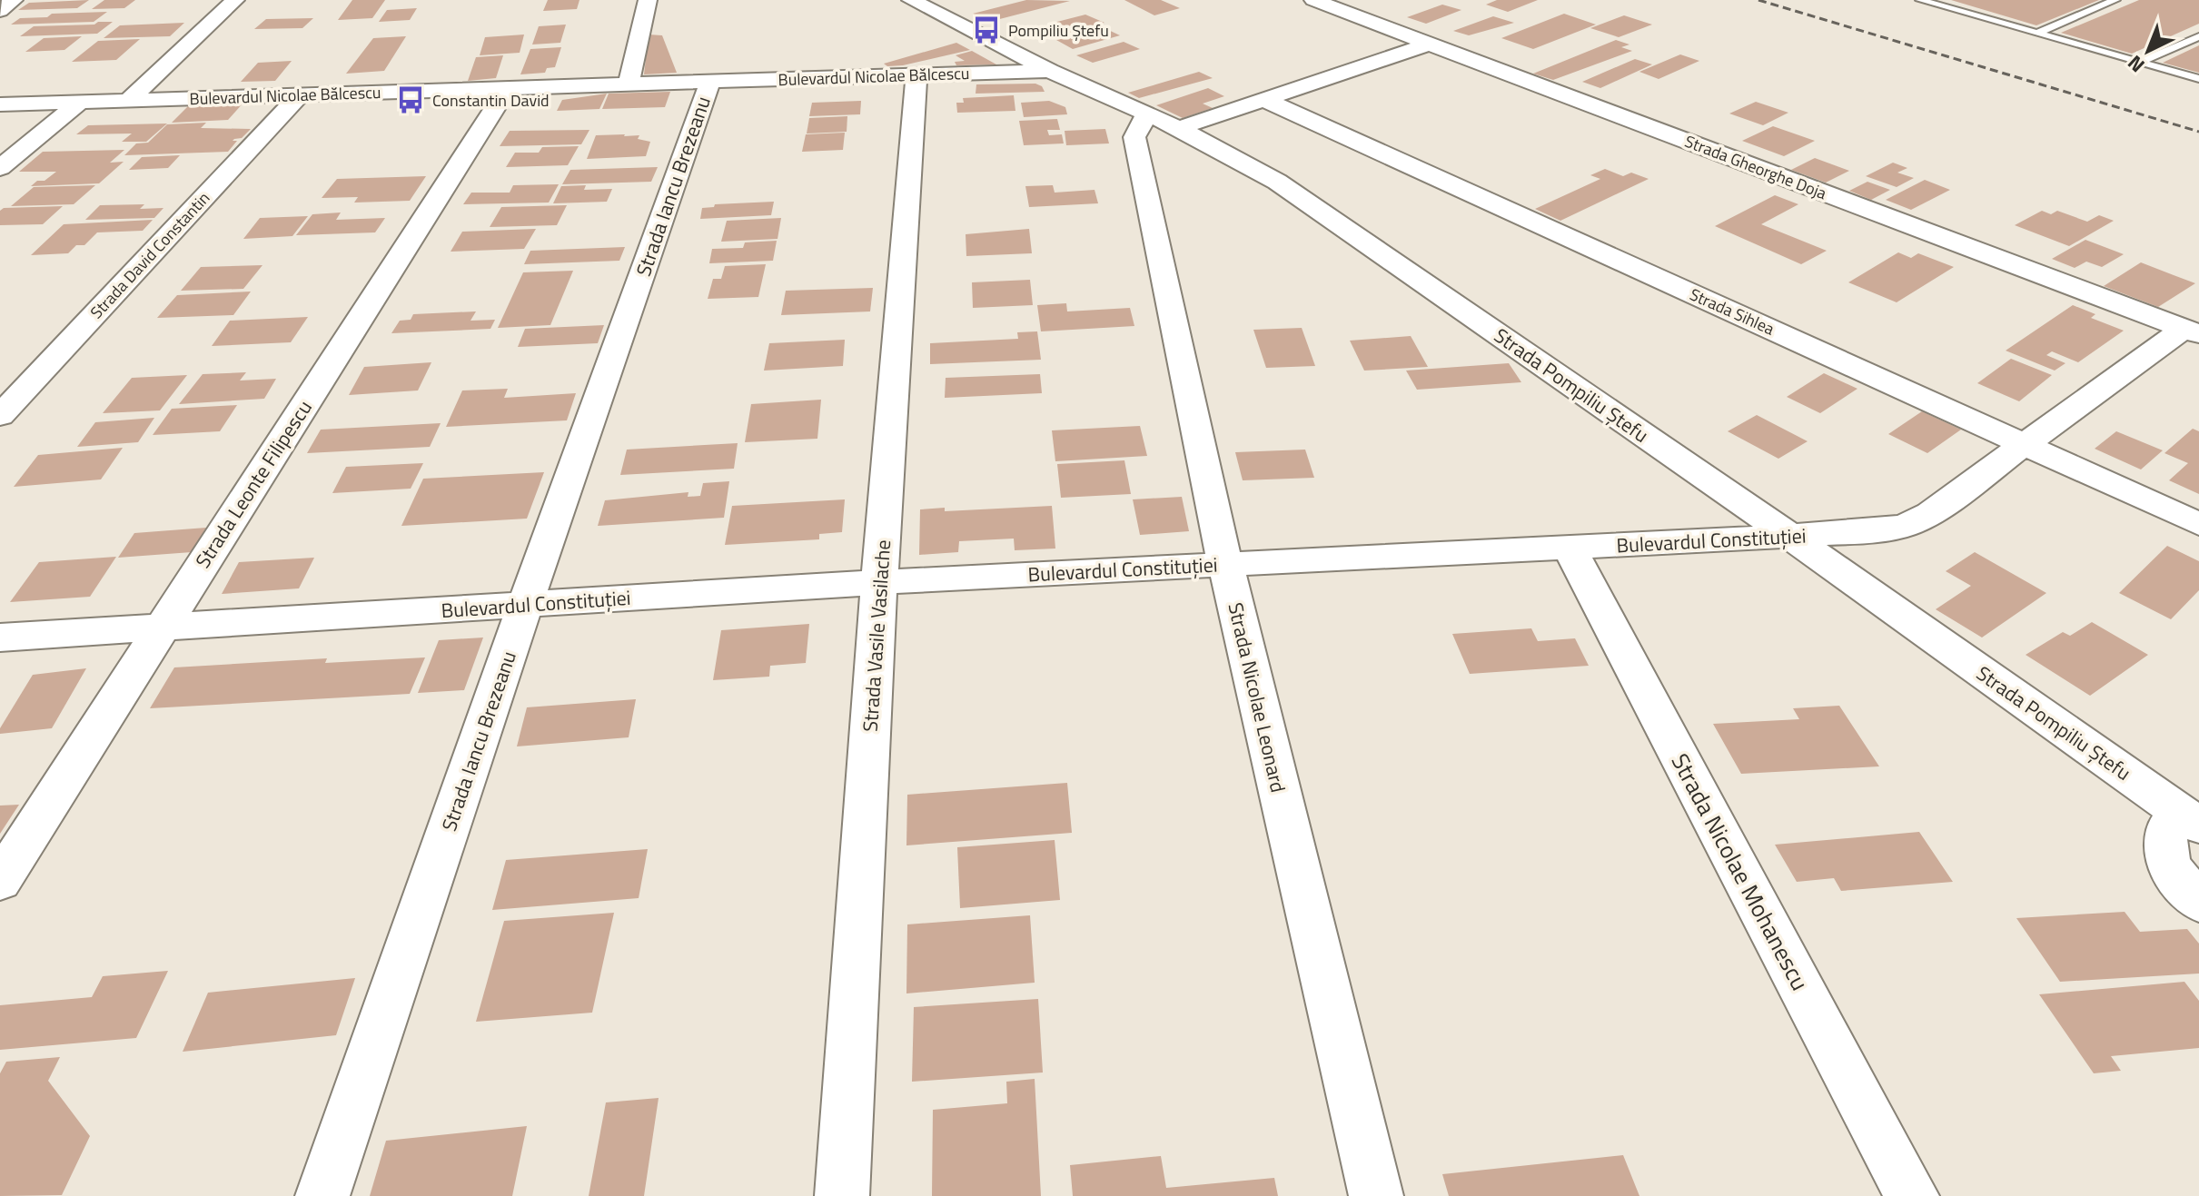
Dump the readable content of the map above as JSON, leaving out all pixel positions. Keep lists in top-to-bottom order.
{
  "streets": {
    "street": [
      "Bulevardul Nicolae Bălcescu",
      "Strada Gheorghe Doja",
      "Strada Iancu Brezeanu",
      "Strada David Constantin",
      "Strada Sihlea",
      "Strada Pompiliu Ștefu",
      "Strada Leonte Filipescu",
      "Bulevardul Constituției",
      "Strada Vasile Vasilache",
      "Strada Nicolae Leonard",
      "Strada Nicolae Mohanescu"
    ]
  },
  "crossings": [
    ["Bulevardul Nicolae Bălcescu", "Strada Iancu Brezeanu"],
    ["Bulevardul Nicolae Bălcescu", "Strada David Constantin"],
    ["Bulevardul Nicolae Bălcescu", "Strada Pompiliu Ștefu"],
    ["Bulevardul Nicolae Bălcescu", "Strada Leonte Filipescu"],
    ["Bulevardul Nicolae Bălcescu", "Strada Vasile Vasilache"],
    ["Strada Gheorghe Doja", "Bulevardul Constituției"],
    ["Strada Iancu Brezeanu", "Bulevardul Constituției"],
    ["Strada Sihlea", "Bulevardul Constituției"],
    ["Strada Pompiliu Ștefu", "Bulevardul Constituției"],
    ["Strada Pompiliu Ștefu", "Strada Nicolae Leonard"],
    ["Strada Leonte Filipescu", "Bulevardul Constituției"],
    ["Bulevardul Constituției", "Strada Vasile Vasilache"],
    ["Bulevardul Constituției", "Strada Nicolae Leonard"],
    ["Bulevardul Constituției", "Strada Nicolae Mohanescu"]
  ],
  "places": {
    "bus stop": ["Pompiliu Ștefu", "Constantin David"]
  },
  "north": "bottom left"
}
